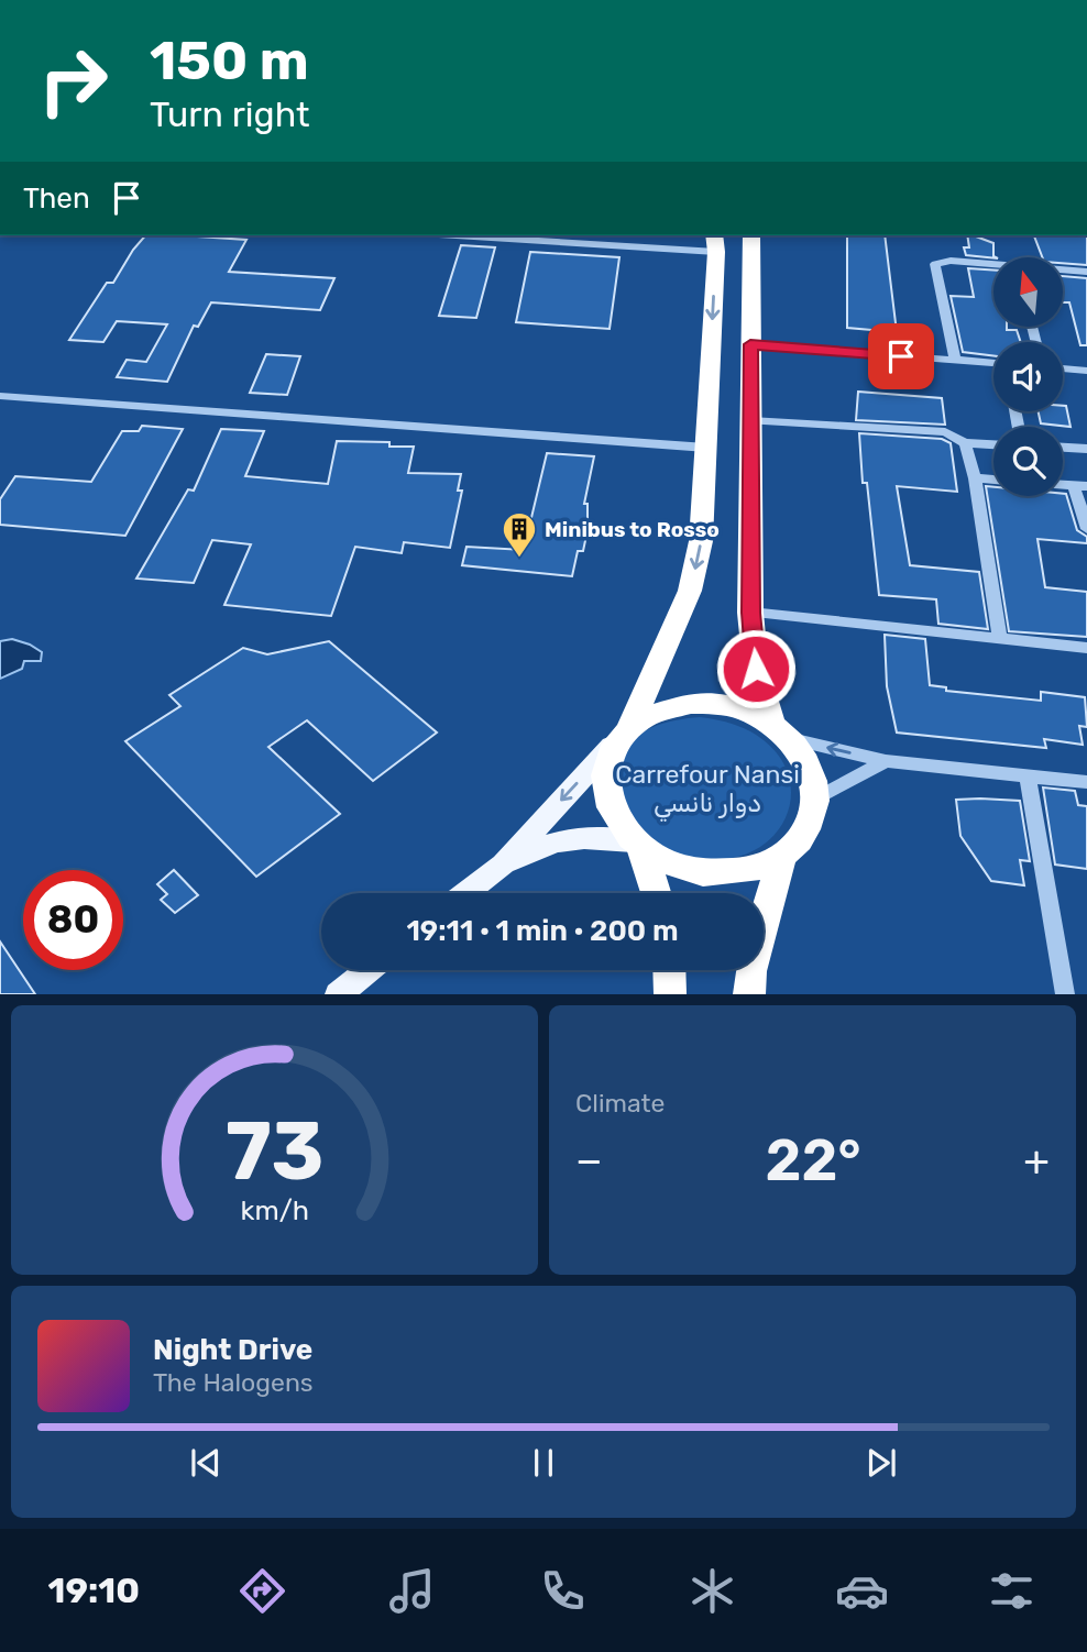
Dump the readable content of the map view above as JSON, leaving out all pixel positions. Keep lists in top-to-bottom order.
{
  "parks": ["Carrefour Nansi دوار نانسي"],
  "places": {
    "building": ["Minibus to Rosso"]
  },
  "north": "top",
  "page": {
    "turn": ["150 m", "Turn right"],
    "then": "Then",
    "limit": "80",
    "trip": "19:11 · 1 min · 200 m",
    "tile": "Climate",
    "heat": ["−", "22°", "+"],
    "song": ["Night Drive", "The Halogens"],
    "tabs": "19:10",
    "gauge": ["73", "km/h"]
  }
}
